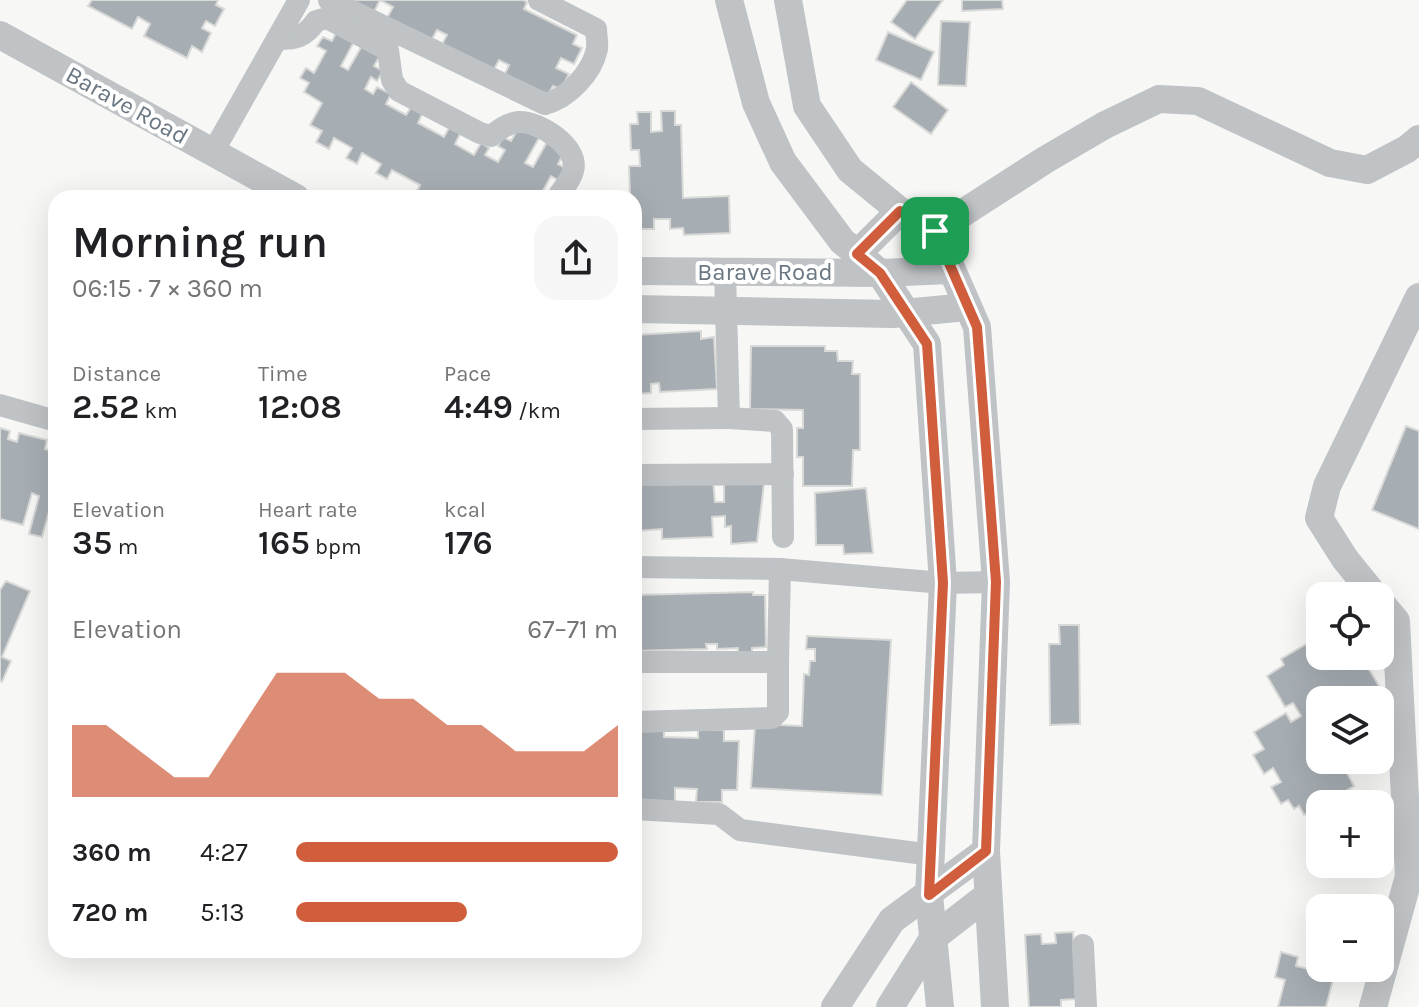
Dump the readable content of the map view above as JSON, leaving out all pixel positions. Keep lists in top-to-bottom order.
{
  "streets": {
    "street": ["Barave Road"]
  },
  "page": {
    "heading": ["Morning run", "06:15 · 7 × 360 m"],
    "stats": [
      ["Distance", "2.52 km"],
      ["Time", "12:08"],
      ["Pace", "4:49 /km"],
      ["Elevation", "35 m"],
      ["Heart rate", "165 bpm"],
      ["kcal", "176"]
    ],
    "map_buttons": ["+", "−"],
    "chart": ["Elevation", "67–71 m"],
    "list": [
      {
        "name": "360 m",
        "note": "4:27"
      },
      {
        "name": "720 m",
        "note": "5:13"
      }
    ]
  }
}
